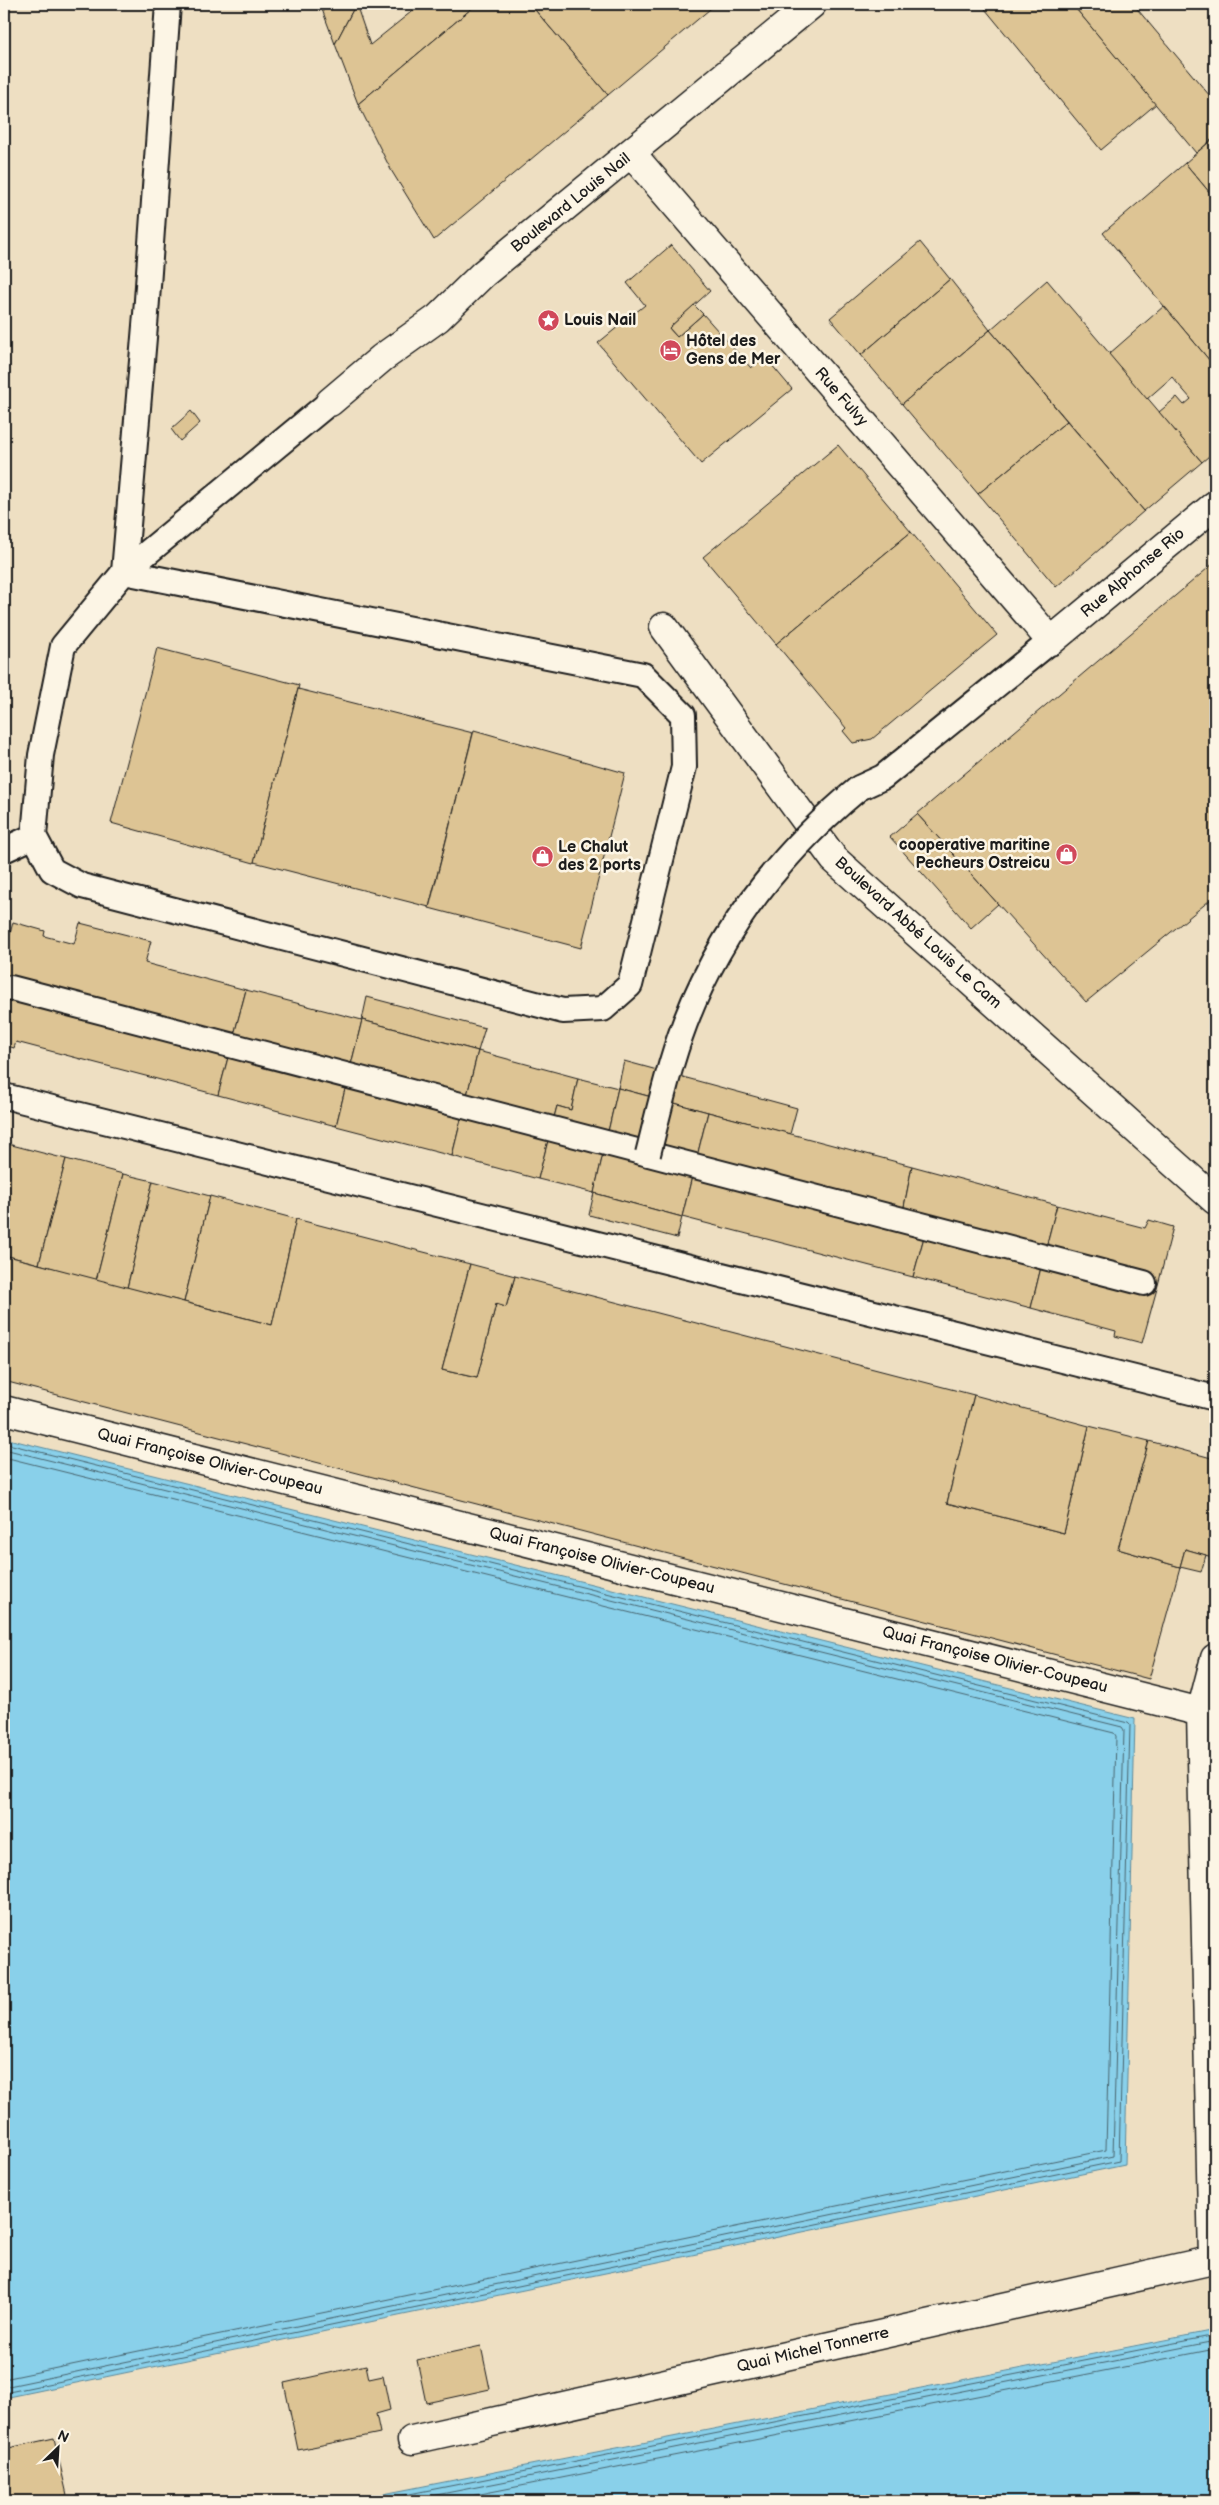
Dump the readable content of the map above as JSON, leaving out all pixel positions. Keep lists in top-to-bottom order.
{
  "streets": {
    "street": [
      "Boulevard Louis Nail",
      "Rue Fulvy",
      "Rue Alphonse Rio",
      "Boulevard Abbé Louis Le Cam",
      "Quai Françoise Olivier-Coupeau",
      "Quai Michel Tonnerre"
    ]
  },
  "crossings": [
    ["Boulevard Louis Nail", "Rue Fulvy"],
    ["Rue Fulvy", "Rue Alphonse Rio"]
  ],
  "places": {
    "place": ["Louis Nail"],
    "hotel": ["Hôtel des Gens de Mer"],
    "shop": ["cooperative maritine Pecheurs Ostreicu", "Le Chalut des 2 ports"]
  },
  "north": "top right"
}
